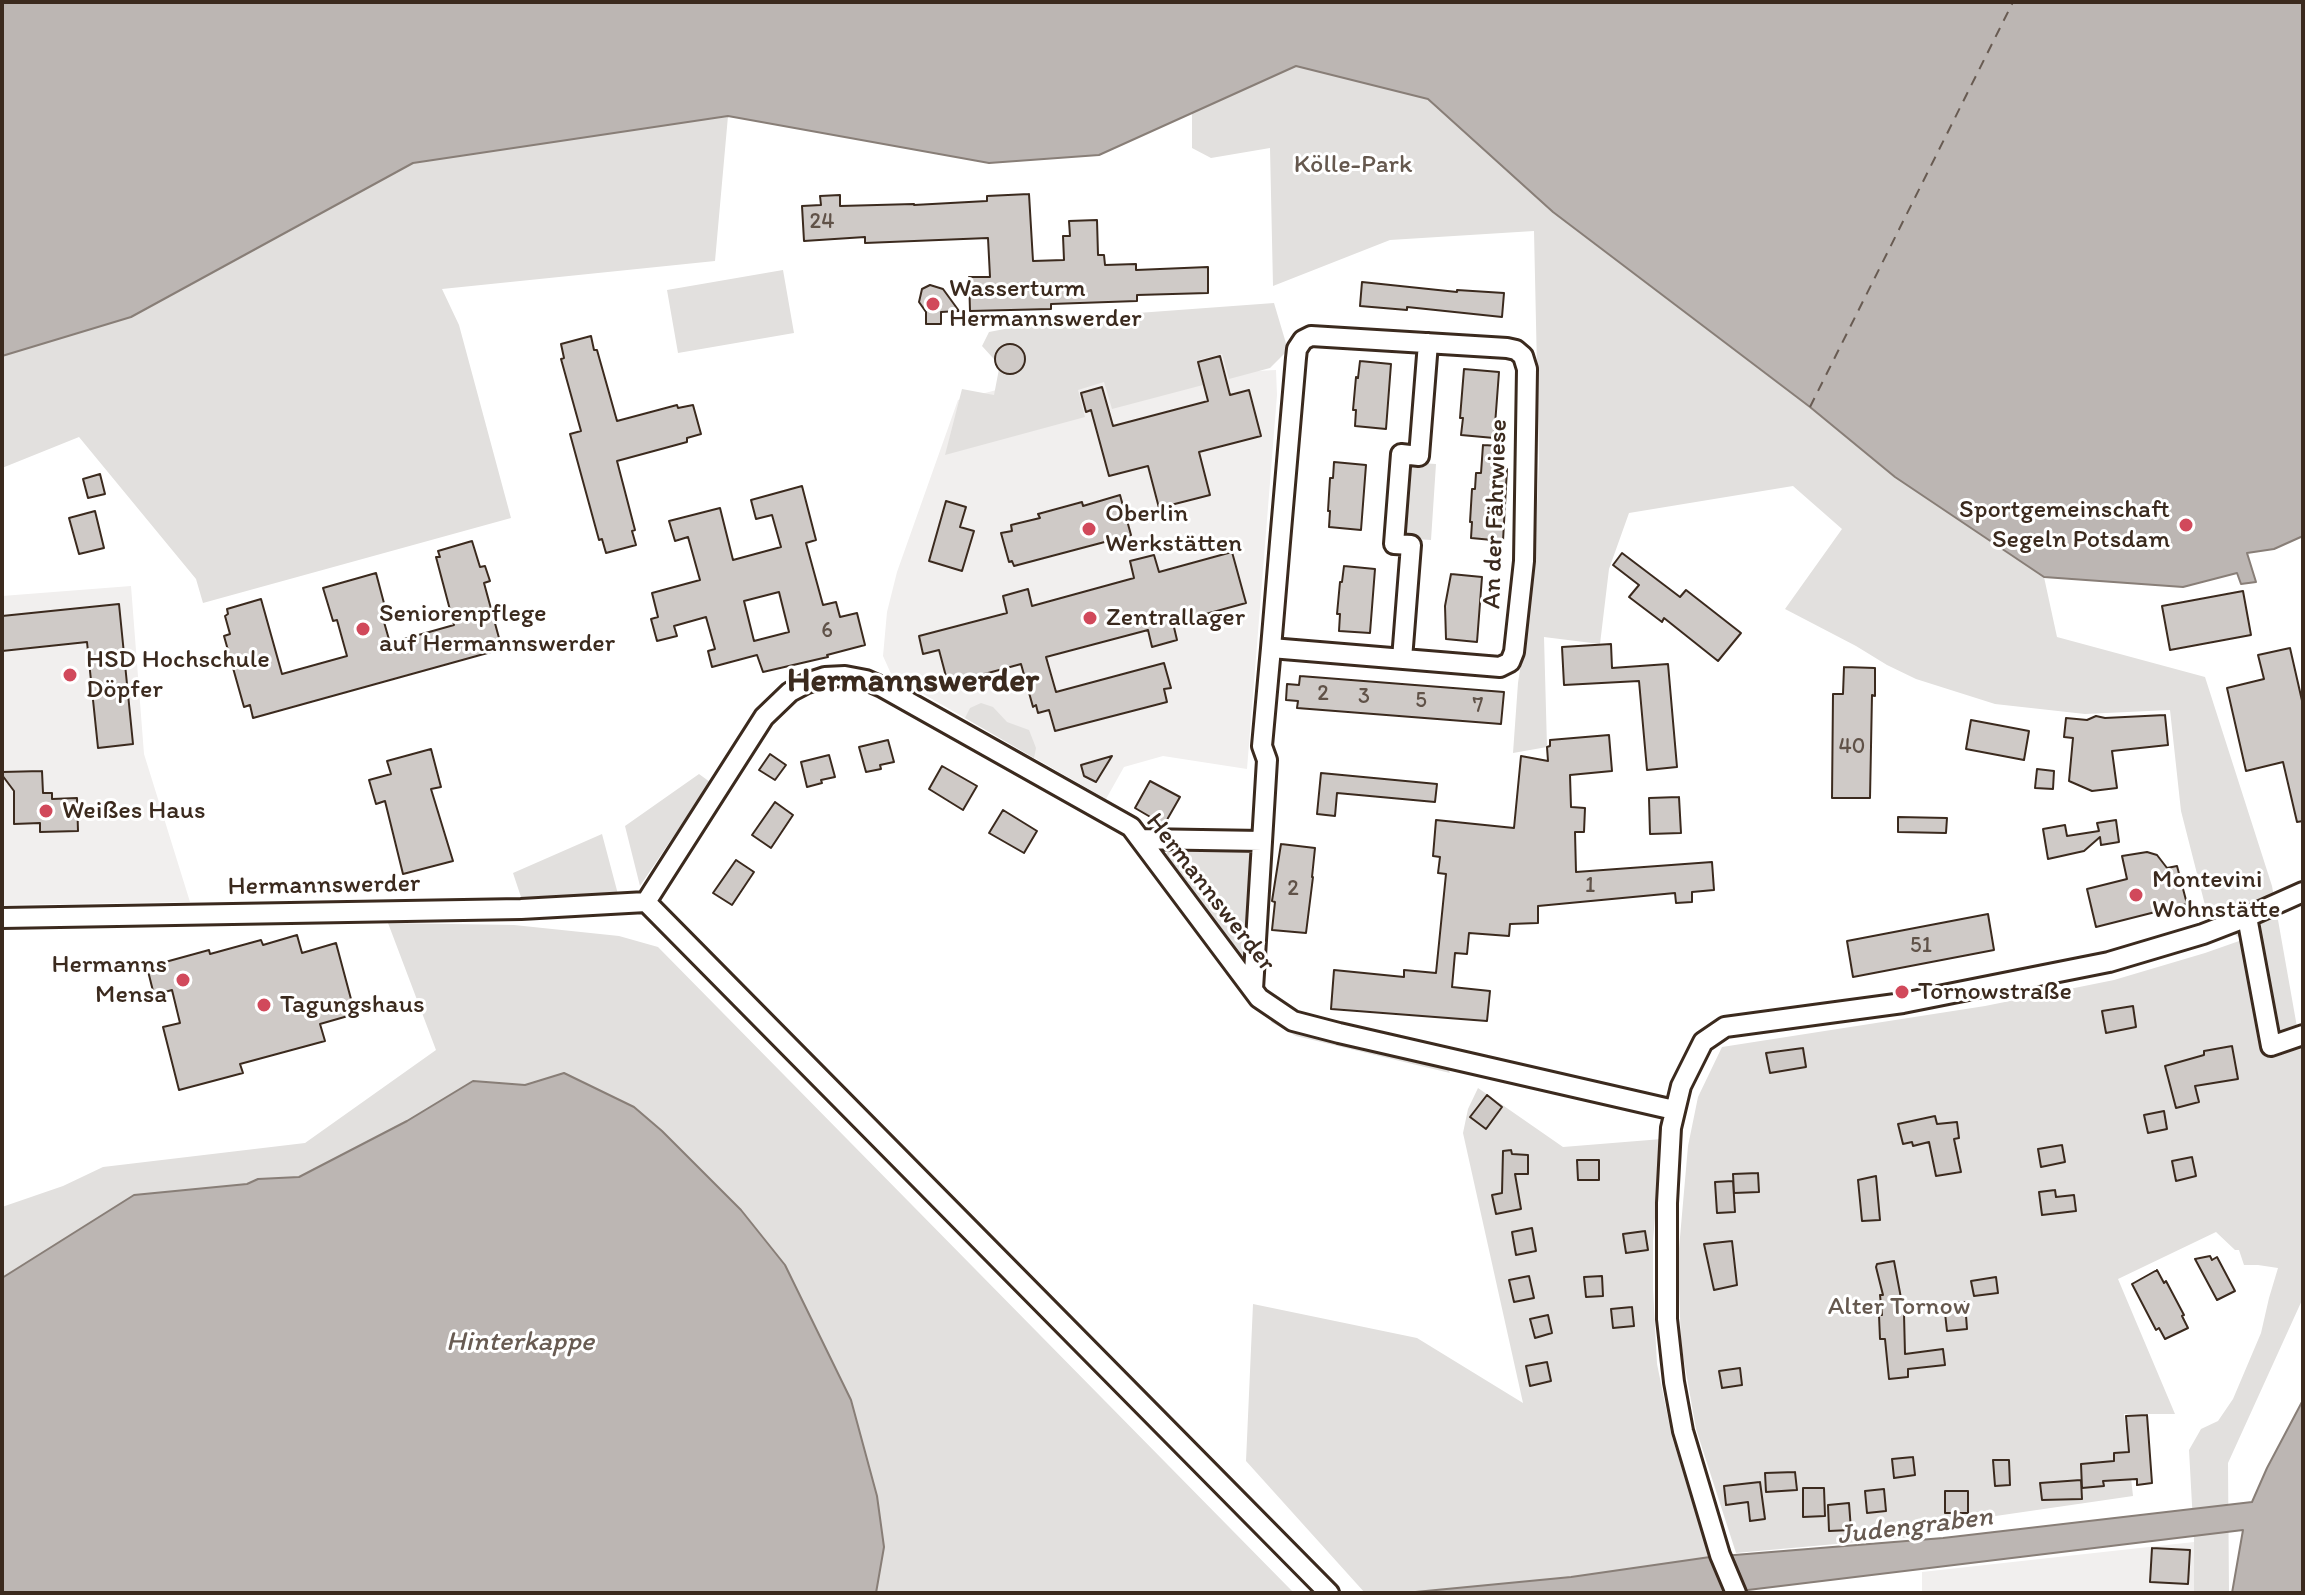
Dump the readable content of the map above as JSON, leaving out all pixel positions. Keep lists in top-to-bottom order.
{
  "streets": {
    "street": ["An der Fährwiese", "Hermannswerder"]
  },
  "crossings": [
    ["An der Fährwiese", "Hermannswerder"]
  ],
  "districts": ["Hermannswerder"],
  "water": ["Hinterkappe", "Judengraben"],
  "parks": ["Kölle-Park", "Alter Tornow"],
  "places": [
    "Wasserturm Hermannswerder",
    "Sportgemeinschaft Segeln Potsdam",
    "Oberlin Werkstätten",
    "Zentrallager",
    "Seniorenpflege auf Hermannswerder",
    "HSD Hochschule Döpfer",
    "Weißes Haus",
    "Montevini Wohnstätte",
    "Hermanns Mensa",
    "Tornowstraße",
    "Tagungshaus"
  ],
  "house_numbers": [
    "24",
    "6",
    "2",
    "3",
    "5",
    "7",
    "40",
    "1",
    "2",
    "51"
  ]
}
